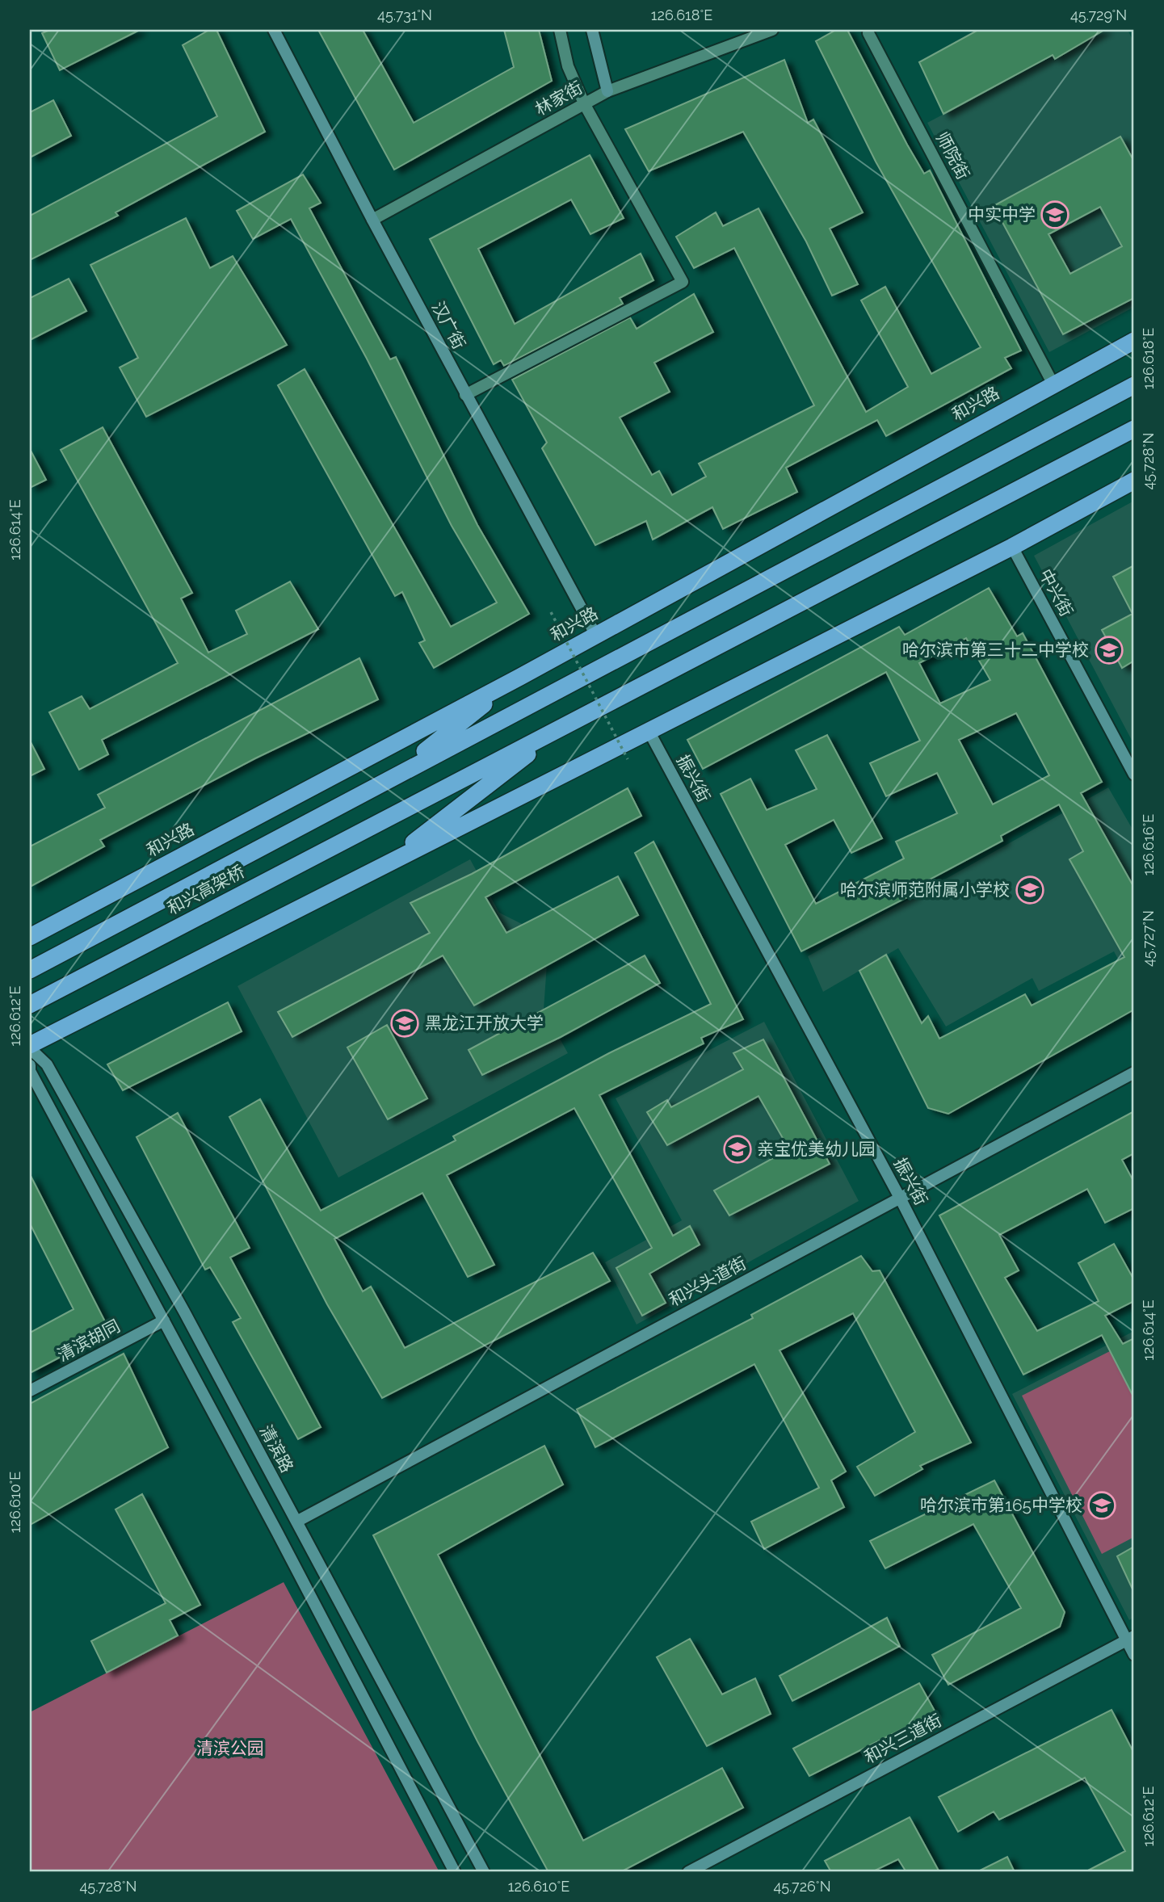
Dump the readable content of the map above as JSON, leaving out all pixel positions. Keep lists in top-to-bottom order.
{
  "streets": {
    "highway": ["和兴路", "和兴高架桥"],
    "street": [
      "林家街",
      "师院街",
      "汉广街",
      "中兴街",
      "振兴街",
      "和兴头道街",
      "清滨胡同",
      "清滨路",
      "和兴三道街"
    ]
  },
  "crossings": [
    ["林家街", "汉广街"],
    ["师院街", "和兴路"],
    ["汉广街", "和兴路"],
    ["振兴街", "和兴头道街"],
    ["振兴街", "和兴三道街"],
    ["和兴头道街", "清滨路"]
  ],
  "parks": ["清滨公园"],
  "places": {
    "school or university": [
      "中实中学",
      "哈尔滨市第三十二中学校",
      "哈尔滨师范附属小学校",
      "黑龙江开放大学",
      "亲宝优美幼儿园",
      "哈尔滨市第165中学校"
    ]
  },
  "coordinates": [
    "45.731°N",
    "126.618°E",
    "45.729°N",
    "45.728°N",
    "126.614°E",
    "126.616°E",
    "45.727°N",
    "126.612°E",
    "126.610°E",
    "45.726°N"
  ]
}
